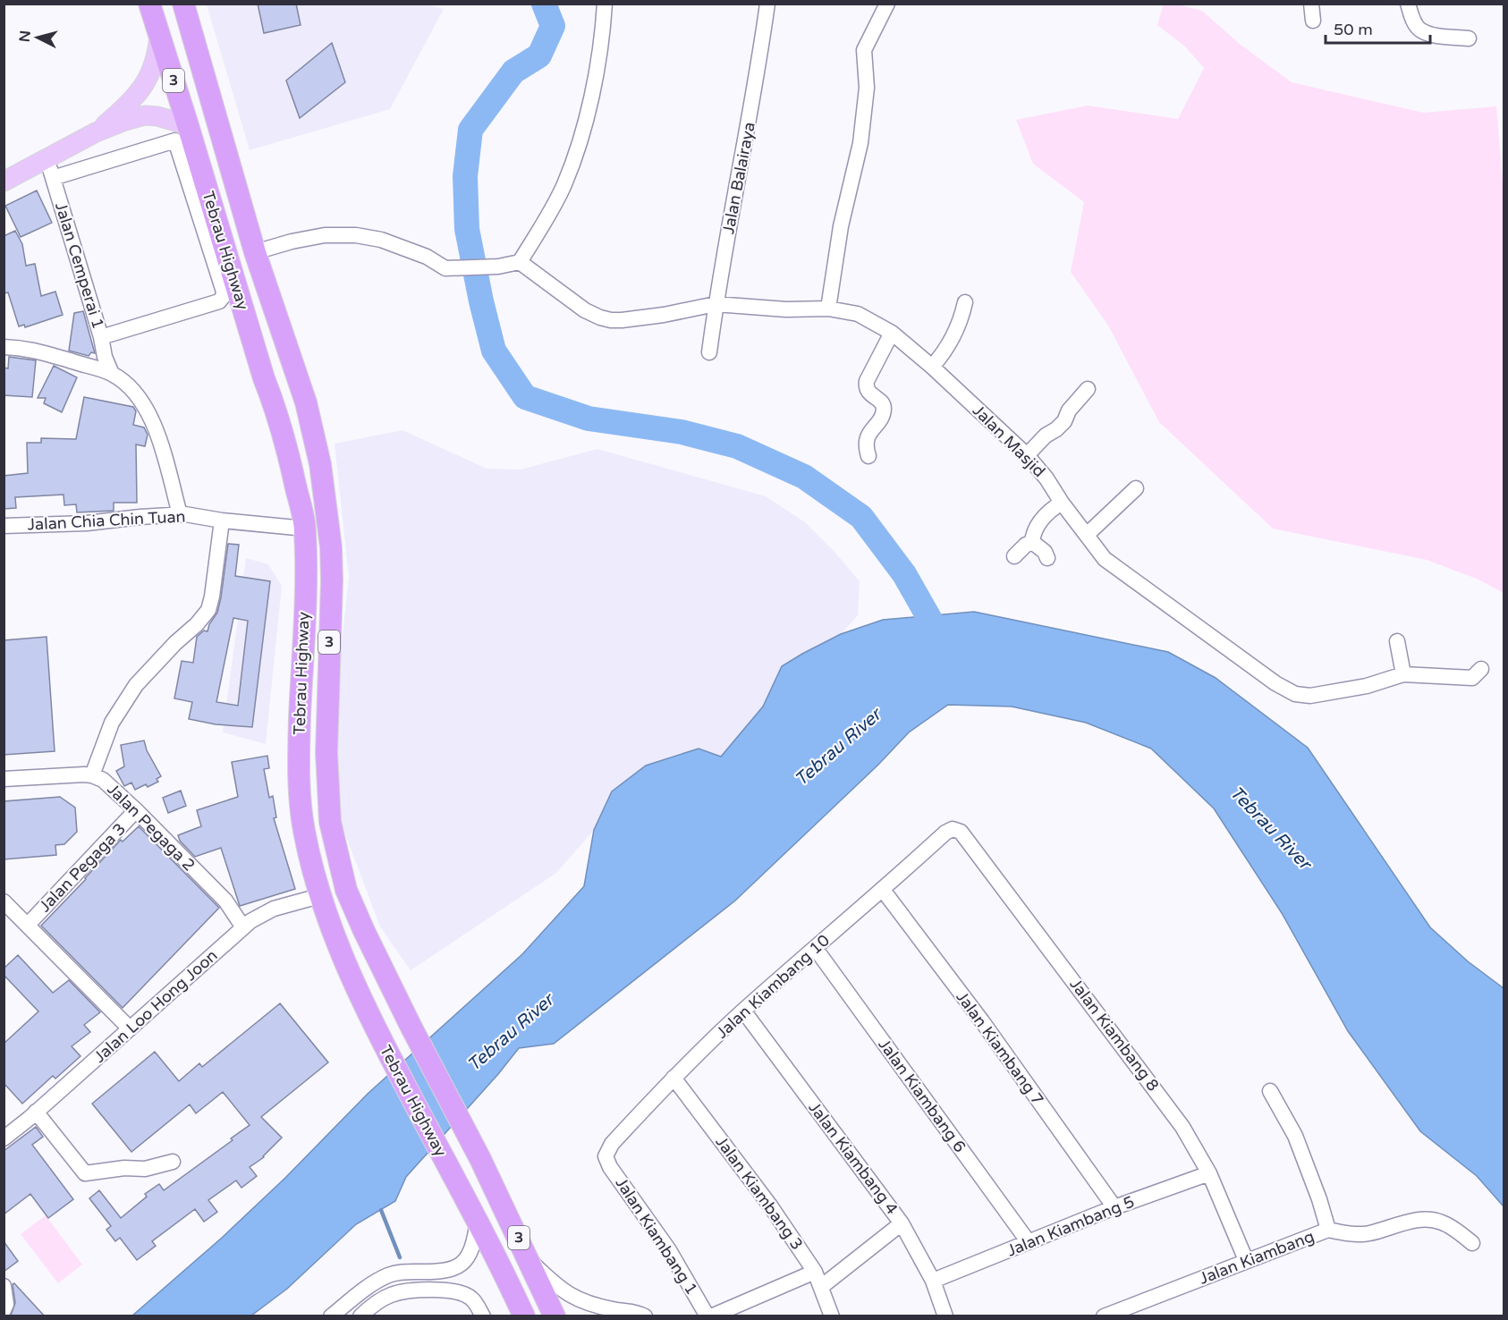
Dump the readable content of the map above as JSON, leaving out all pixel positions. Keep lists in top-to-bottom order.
{
  "streets": {
    "highway": ["3", "Tebrau Highway"],
    "street": [
      "Jalan Balairaya",
      "Jalan Cemperai 1",
      "Jalan Masjid",
      "Jalan Chia Chin Tuan",
      "Jalan Pegaga 2",
      "Jalan Pegaga 3",
      "Jalan Kiambang 10",
      "Jalan Loo Hong Joon",
      "Jalan Kiambang 8",
      "Jalan Kiambang 7",
      "Jalan Kiambang 6",
      "Jalan Kiambang 4",
      "Jalan Kiambang 3",
      "Jalan Kiambang 5",
      "Jalan Kiambang 1",
      "Jalan Kiambang"
    ]
  },
  "crossings": [
    ["Jalan Balairaya", "Jalan Masjid"],
    ["Tebrau Highway", "Jalan Chia Chin Tuan"],
    ["Tebrau Highway", "Jalan Loo Hong Joon"],
    ["Jalan Pegaga 2", "Jalan Pegaga 3"],
    ["Jalan Pegaga 2", "Jalan Loo Hong Joon"],
    ["Jalan Kiambang 10", "Jalan Kiambang 8"],
    ["Jalan Kiambang 10", "Jalan Kiambang 7"],
    ["Jalan Kiambang 10", "Jalan Kiambang 6"],
    ["Jalan Kiambang 10", "Jalan Kiambang 4"],
    ["Jalan Kiambang 10", "Jalan Kiambang 3"],
    ["Jalan Kiambang 10", "Jalan Kiambang 1"],
    ["Jalan Kiambang 8", "Jalan Kiambang 5"],
    ["Jalan Kiambang 8", "Jalan Kiambang"],
    ["Jalan Kiambang 7", "Jalan Kiambang 5"],
    ["Jalan Kiambang 6", "Jalan Kiambang 5"],
    ["Jalan Kiambang 4", "Jalan Kiambang 5"]
  ],
  "water": ["Tebrau River"],
  "scale_bar": "50 m",
  "north": "left"
}
